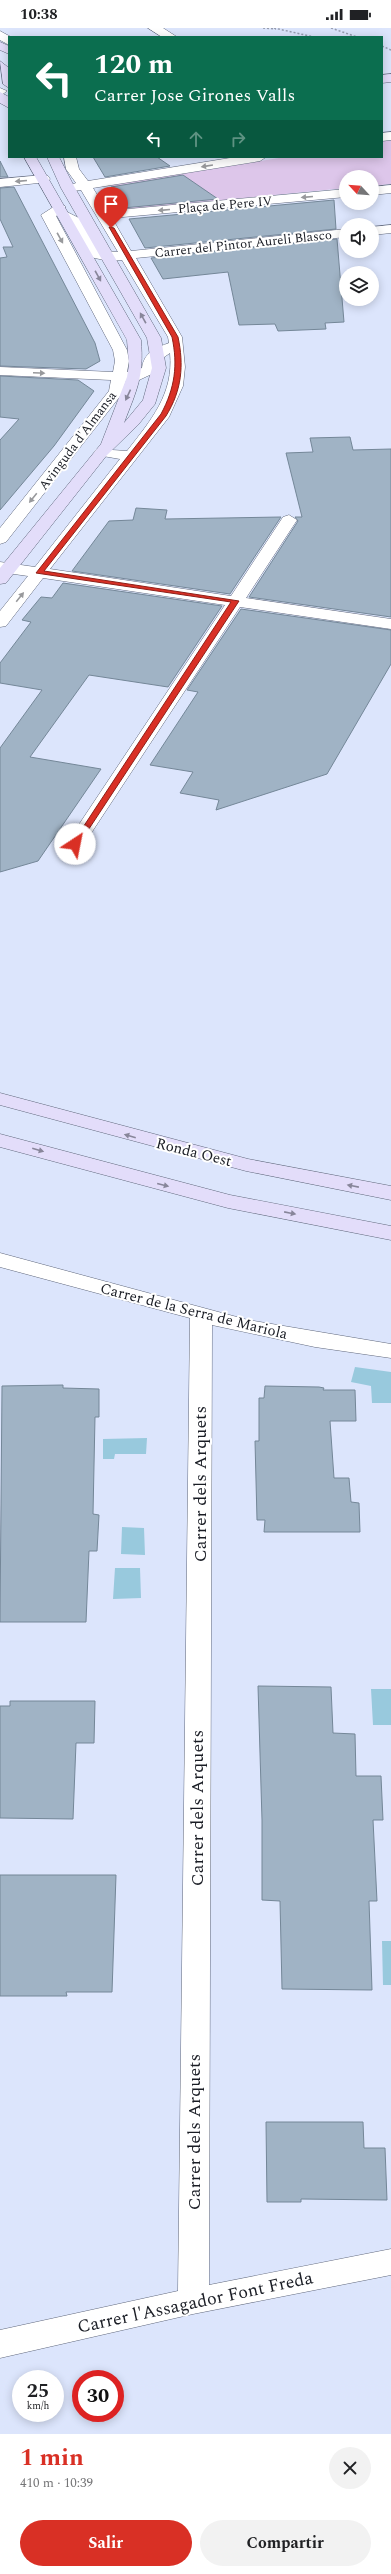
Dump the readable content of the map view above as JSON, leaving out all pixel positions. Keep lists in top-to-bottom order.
{
  "streets": {
    "street": [
      "Plaça de Pere IV",
      "Carrer del Pintor Aureli Blasco",
      "Avinguda d'Almansa",
      "Ronda Oest",
      "Carrer de la Serra de Mariola",
      "Carrer dels Arquets",
      "Carrer l'Assagador Font Freda"
    ]
  },
  "crossings": [
    ["Carrer del Pintor Aureli Blasco", "Avinguda d'Almansa"],
    ["Carrer de la Serra de Mariola", "Carrer dels Arquets"],
    ["Carrer dels Arquets", "Carrer l'Assagador Font Freda"]
  ],
  "north": "top left",
  "page": {
    "status": "10:38",
    "turn": ["120 m", "Carrer Jose Girones Valls"],
    "speed": "25 km/h",
    "limit": "30",
    "heading": ["1 min", "410 m · 10:39"],
    "buttons": ["Salir", "Compartir"]
  }
}
